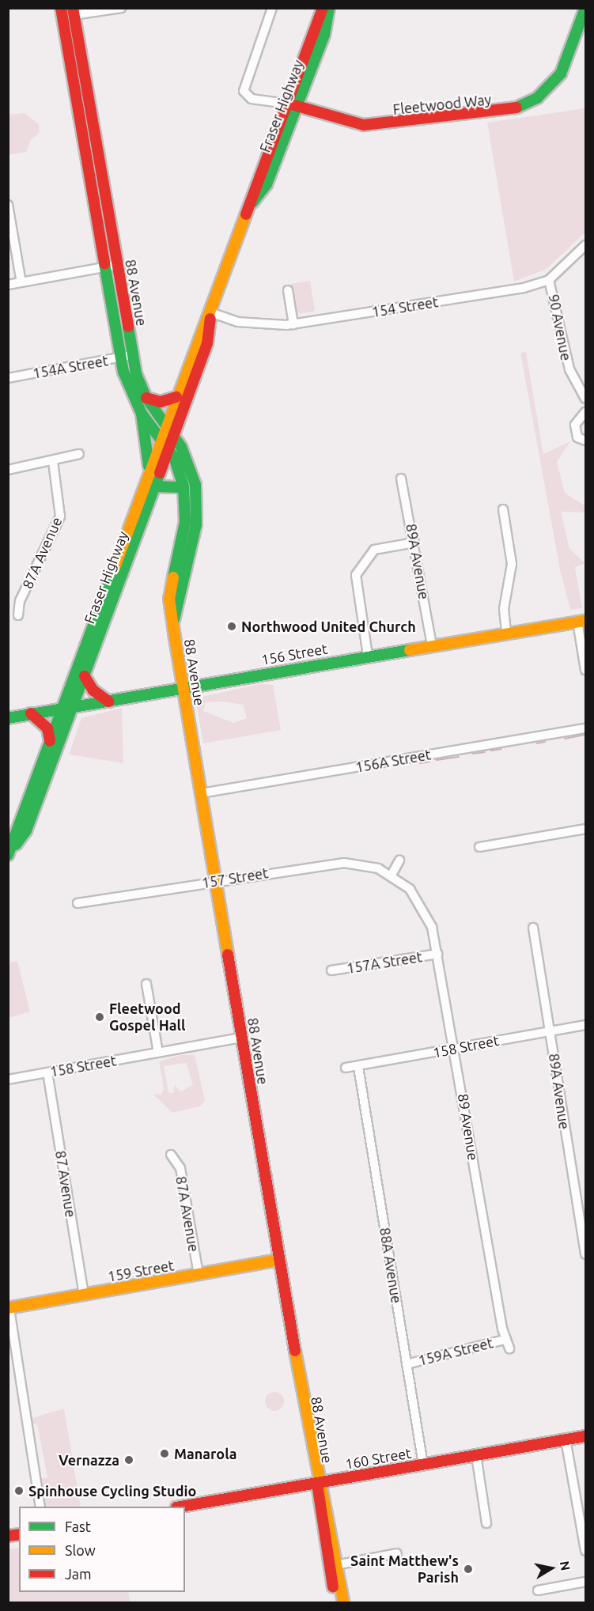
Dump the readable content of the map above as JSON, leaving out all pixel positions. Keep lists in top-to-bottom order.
{
  "streets": {
    "main road": [
      "Fleetwood Way",
      "Fraser Highway",
      "88 Avenue",
      "156 Street",
      "159 Street",
      "160 Street"
    ],
    "street": [
      "154 Street",
      "90 Avenue",
      "154A Street",
      "87A Avenue",
      "89A Avenue",
      "156A Street",
      "157 Street",
      "157A Street",
      "158 Street",
      "89 Avenue",
      "87 Avenue",
      "88A Avenue",
      "159A Street"
    ]
  },
  "crossings": [
    ["Fleetwood Way", "Fraser Highway"],
    ["Fraser Highway", "88 Avenue"],
    ["Fraser Highway", "154 Street"],
    ["Fraser Highway", "156 Street"],
    ["88 Avenue", "154A Street"],
    ["88 Avenue", "156 Street"],
    ["88 Avenue", "156A Street"],
    ["88 Avenue", "157 Street"],
    ["88 Avenue", "158 Street"],
    ["88 Avenue", "159 Street"],
    ["88 Avenue", "160 Street"],
    ["154 Street", "90 Avenue"],
    ["87A Avenue", "159 Street"],
    ["89A Avenue", "156 Street"],
    ["89A Avenue", "158 Street"],
    ["157 Street", "89 Avenue"],
    ["157A Street", "89 Avenue"],
    ["158 Street", "89 Avenue"],
    ["158 Street", "87 Avenue"],
    ["158 Street", "88A Avenue"],
    ["89 Avenue", "159A Street"],
    ["87 Avenue", "159 Street"],
    ["88A Avenue", "159A Street"],
    ["88A Avenue", "160 Street"]
  ],
  "places": [
    "Northwood United Church",
    "Fleetwood Gospel Hall",
    "Manarola",
    "Vernazza",
    "Spinhouse Cycling Studio",
    "Saint Matthew's Parish"
  ],
  "legend": ["Fast", "Slow", "Jam"],
  "north": "right"
}
